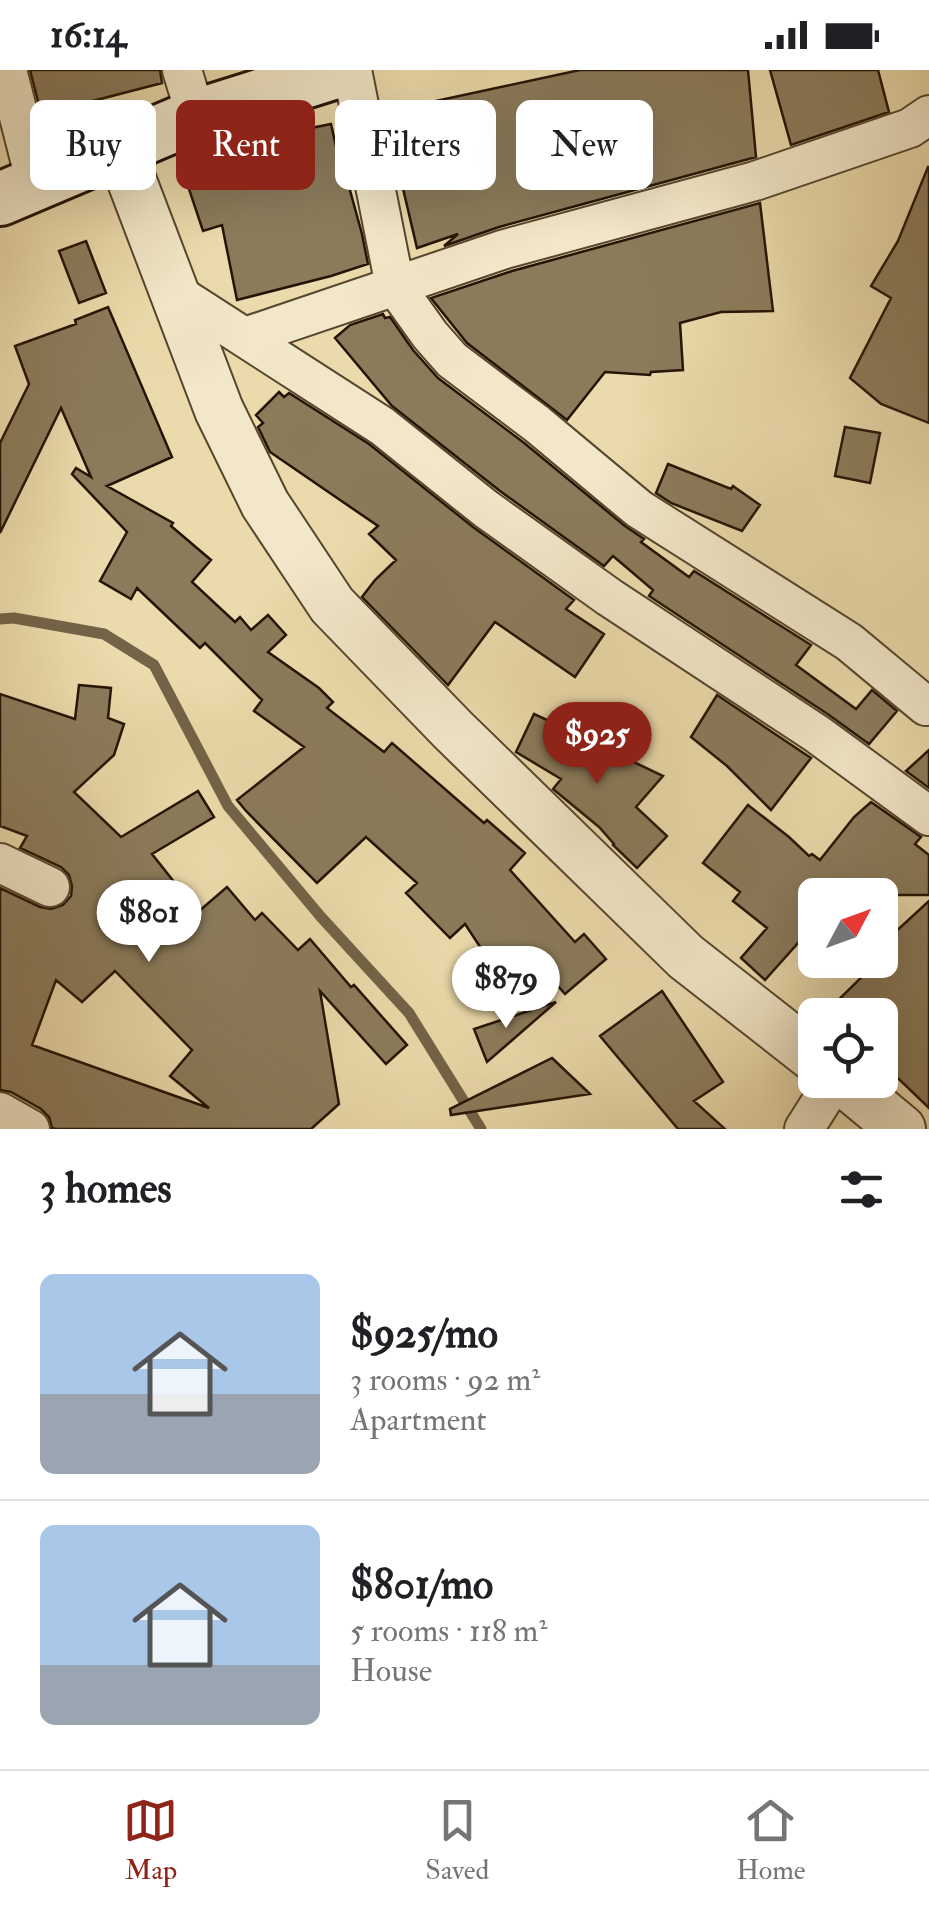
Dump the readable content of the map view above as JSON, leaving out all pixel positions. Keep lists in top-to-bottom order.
{
  "north": "top right",
  "page": {
    "status": "16:14",
    "chip": [
      "Buy",
      "Rent",
      "Filters",
      "New"
    ],
    "price": ["$925", "$801", "$879"],
    "heading": "3 homes",
    "list": [
      {
        "name": "$925/mo",
        "note": "3 rooms · 92 m² · Apartment"
      },
      {
        "name": "$801/mo",
        "note": "5 rooms · 118 m² · House"
      }
    ],
    "tabs": ["Map", "Saved", "Home"]
  }
}
